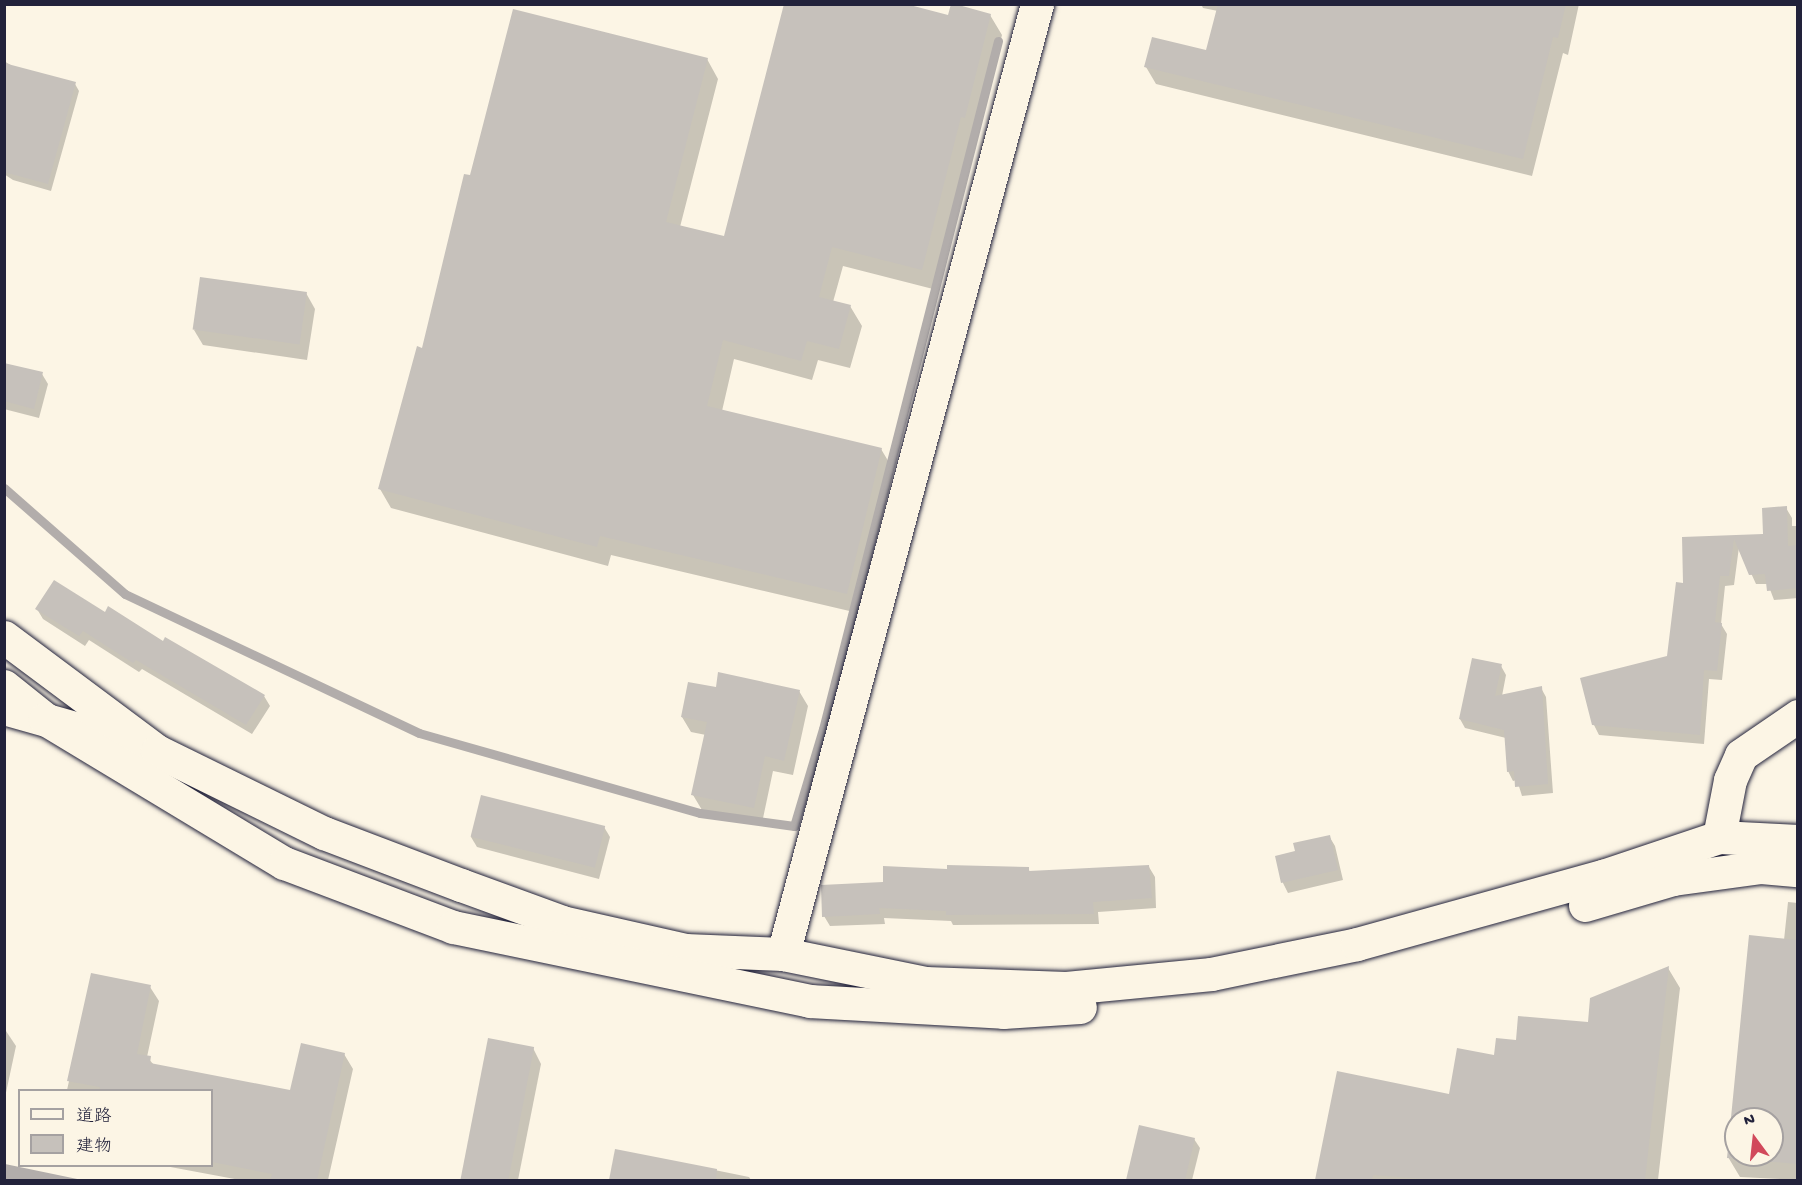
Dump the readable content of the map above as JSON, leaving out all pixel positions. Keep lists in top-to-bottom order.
{
  "legend": ["道路", "建物"],
  "north": "top"
}
